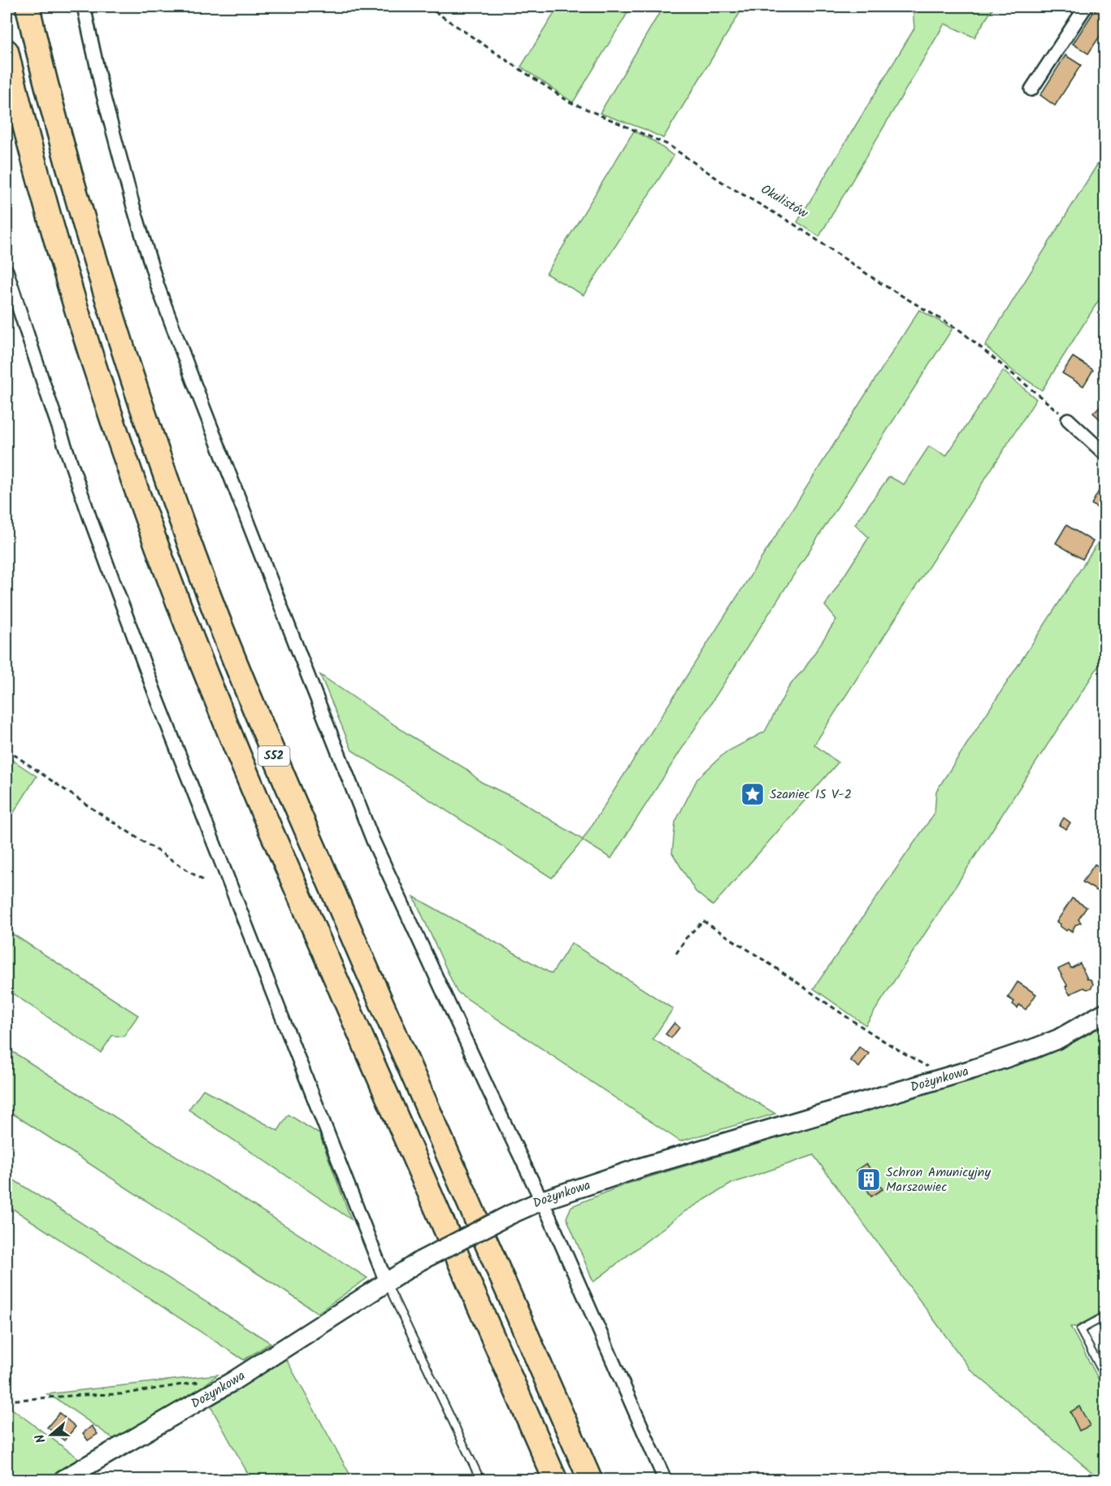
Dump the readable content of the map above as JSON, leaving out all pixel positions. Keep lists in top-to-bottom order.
{
  "streets": {
    "highway": ["S52"],
    "street": ["Dożynkowa"],
    "path": ["Okulistów"]
  },
  "places": {
    "place": ["Szaniec IS V-2"],
    "building": ["Schron Amunicyjny Marszowiec"]
  },
  "north": "left"
}
